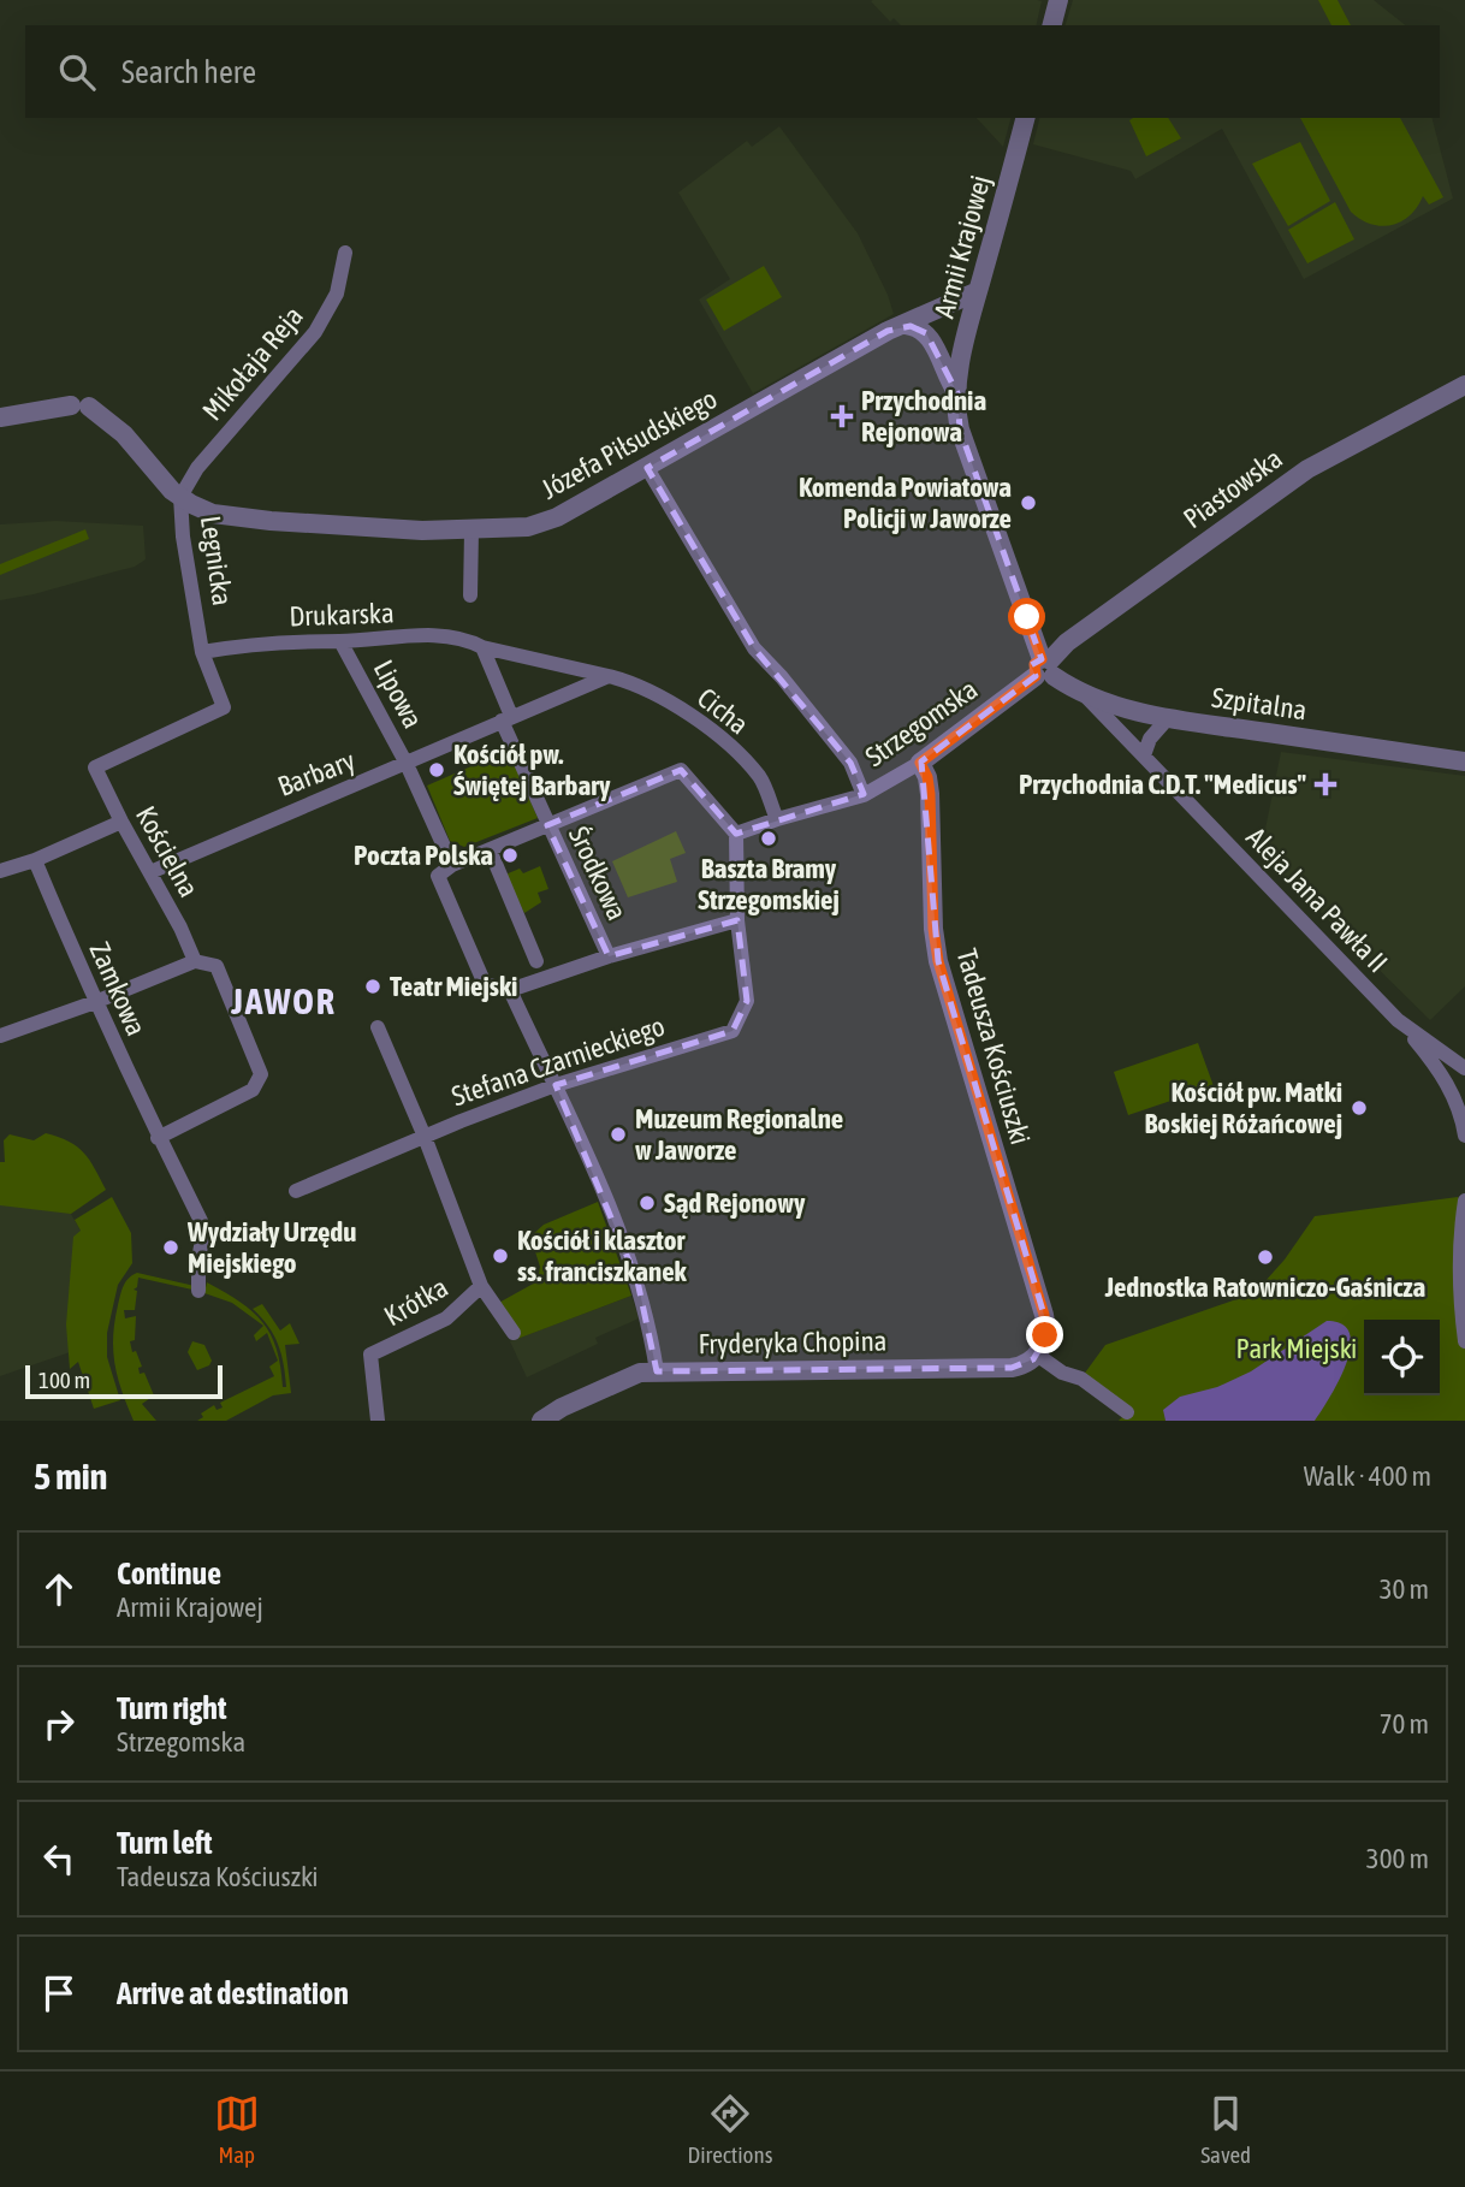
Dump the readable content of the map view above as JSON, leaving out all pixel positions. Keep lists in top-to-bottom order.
{
  "streets": {
    "street": [
      "Armii Krajowej",
      "Mikołaja Reja",
      "Józefa Piłsudskiego",
      "Piastowska",
      "Legnicka",
      "Drukarska",
      "Lipowa",
      "Szpitalna",
      "Cicha",
      "Strzegomska",
      "Barbary",
      "Kościelna",
      "Środkowa",
      "Aleja Jana Pawła II",
      "Zamkowa",
      "Tadeusza Kościuszki",
      "Stefana Czarnieckiego",
      "Krótka",
      "Fryderyka Chopina"
    ]
  },
  "crossings": [
    ["Armii Krajowej", "Józefa Piłsudskiego"],
    ["Armii Krajowej", "Piastowska"],
    ["Armii Krajowej", "Szpitalna"],
    ["Armii Krajowej", "Strzegomska"],
    ["Mikołaja Reja", "Józefa Piłsudskiego"],
    ["Mikołaja Reja", "Legnicka"],
    ["Józefa Piłsudskiego", "Legnicka"],
    ["Piastowska", "Szpitalna"],
    ["Piastowska", "Strzegomska"],
    ["Legnicka", "Drukarska"],
    ["Legnicka", "Kościelna"],
    ["Drukarska", "Lipowa"],
    ["Drukarska", "Cicha"],
    ["Drukarska", "Barbary"],
    ["Drukarska", "Środkowa"],
    ["Lipowa", "Barbary"],
    ["Szpitalna", "Strzegomska"],
    ["Szpitalna", "Aleja Jana Pawła II"],
    ["Cicha", "Strzegomska"],
    ["Cicha", "Barbary"],
    ["Strzegomska", "Tadeusza Kościuszki"],
    ["Strzegomska", "Stefana Czarnieckiego"],
    ["Barbary", "Kościelna"],
    ["Barbary", "Środkowa"],
    ["Tadeusza Kościuszki", "Fryderyka Chopina"]
  ],
  "districts": ["JAWOR"],
  "parks": ["Park Miejski"],
  "places": {
    "health": ["Przychodnia Rejonowa", "Przychodnia C.D.T. \"Medicus\""],
    "other": [
      "Komenda Powiatowa Policji w Jaworze",
      "Kościół pw. Świętej Barbary",
      "Baszta Bramy Strzegomskiej",
      "Poczta Polska",
      "Teatr Miejski",
      "Kościół pw. Matki Boskiej Różańcowej",
      "Muzeum Regionalne w Jaworze",
      "Sąd Rejonowy",
      "Wydziały Urzędu Miejskiego",
      "Kościół i klasztor ss. franciszkanek",
      "Jednostka Ratowniczo-Gaśnicza"
    ]
  },
  "scale_bar": "100 m",
  "page": {
    "search": "Search here",
    "scale": "100 m",
    "heading": ["5 min", "Walk · 400 m"],
    "list": [
      ["Continue", "Armii Krajowej", "30 m"],
      ["Turn right", "Strzegomska", "70 m"],
      ["Turn left", "Tadeusza Kościuszki", "300 m"],
      "Arrive at destination"
    ],
    "nav": ["Map", "Directions", "Saved"]
  }
}
